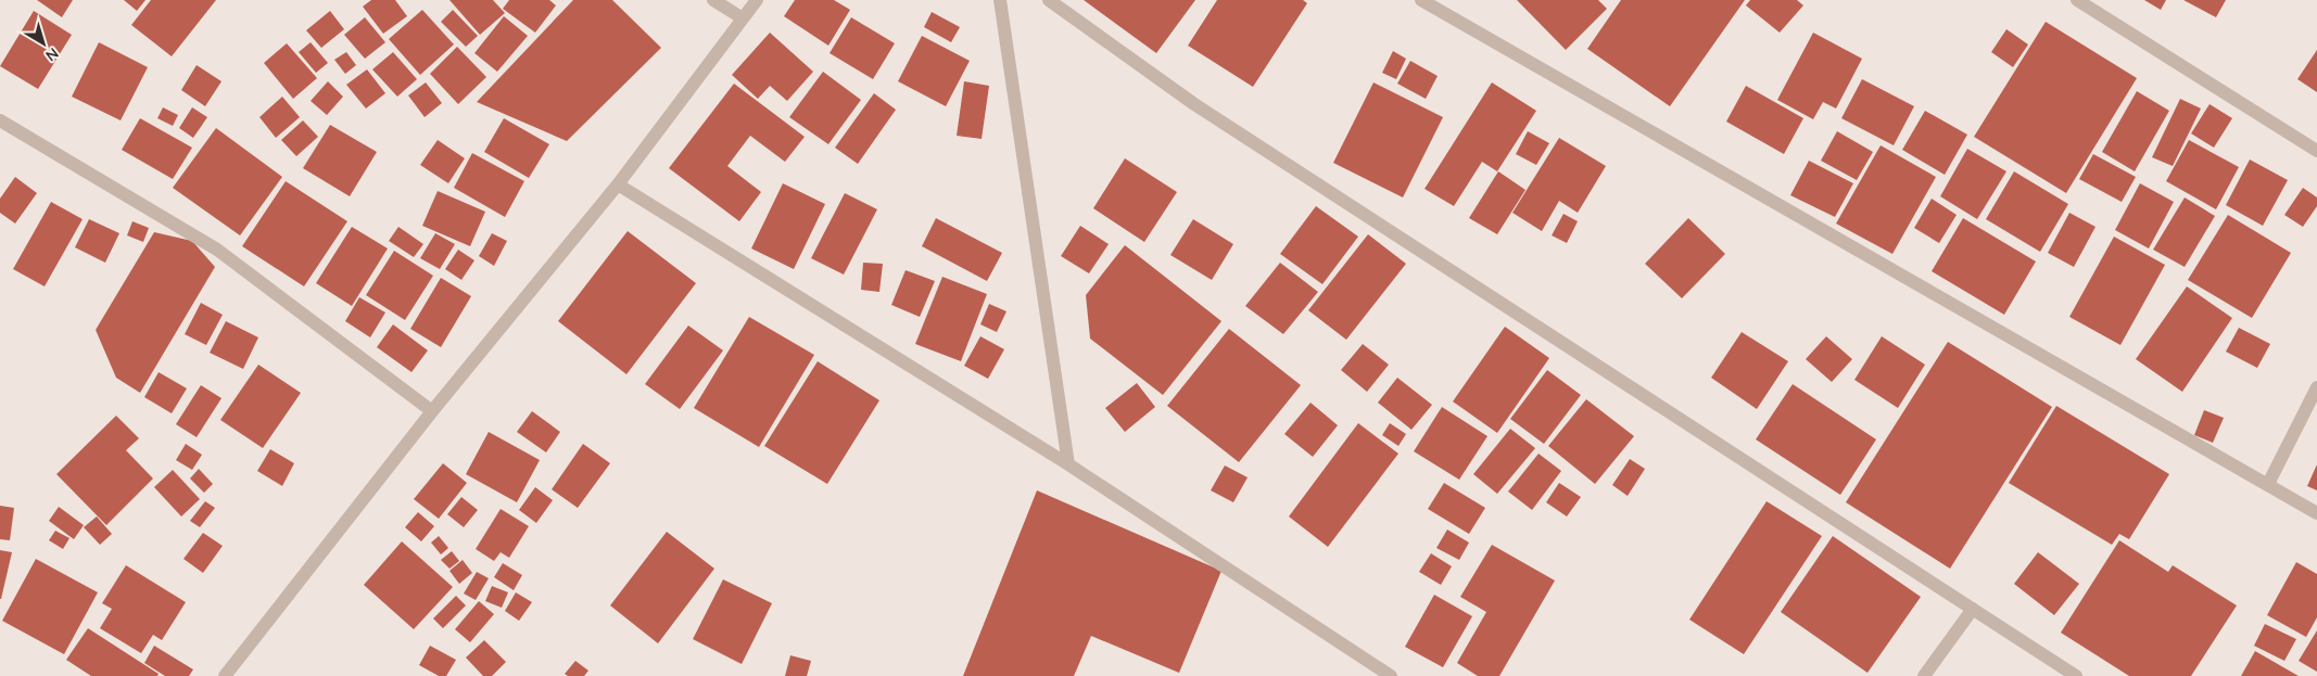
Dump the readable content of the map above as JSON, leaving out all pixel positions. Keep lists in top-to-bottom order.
{
  "north": "bottom right"
}
